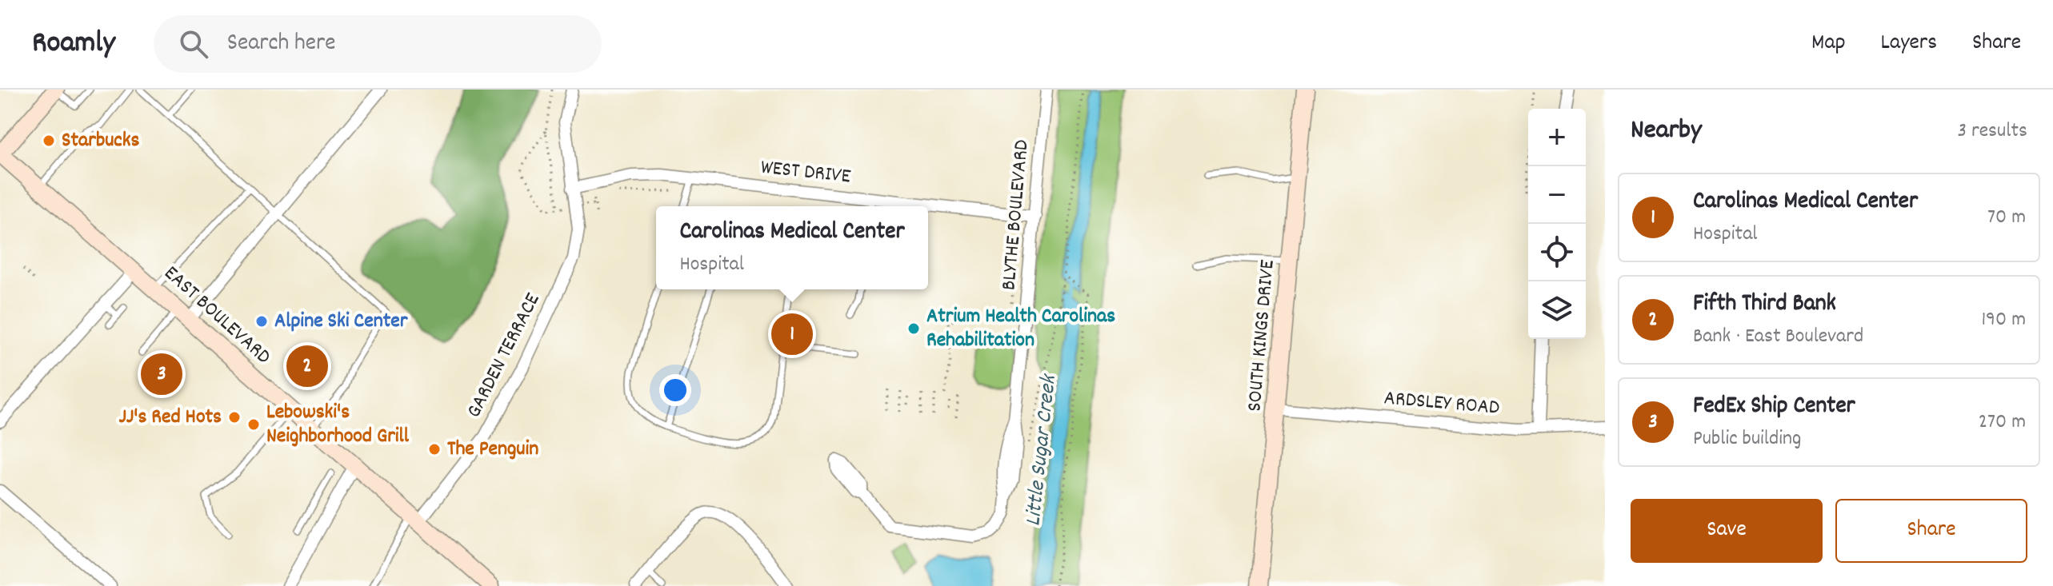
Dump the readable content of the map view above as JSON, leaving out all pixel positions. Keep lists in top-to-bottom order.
{
  "streets": {
    "street": [
      "WEST DRIVE",
      "BLYTHE BOULEVARD",
      "EAST BOULEVARD",
      "SOUTH KINGS DRIVE",
      "GARDEN TERRACE",
      "ARDSLEY ROAD"
    ]
  },
  "crossings": [
    ["WEST DRIVE", "BLYTHE BOULEVARD"],
    ["WEST DRIVE", "GARDEN TERRACE"],
    ["EAST BOULEVARD", "GARDEN TERRACE"],
    ["SOUTH KINGS DRIVE", "ARDSLEY ROAD"]
  ],
  "water": ["Little Sugar Creek"],
  "places": [
    "Starbucks",
    "Alpine Ski Center",
    "Atrium Health Carolinas Rehabilitation",
    "JJ's Red Hots",
    "Lebowski's Neighborhood Grill",
    "The Penguin"
  ],
  "page": {
    "header": "Roamly",
    "search": "Search here",
    "nav": ["Map", "Layers", "Share"],
    "heading": ["Nearby", "3 results"],
    "map_buttons": ["+", "−"],
    "list": [
      {
        "mark": "1",
        "name": "Carolinas Medical Center",
        "note": "Hospital",
        "value": "70 m"
      },
      {
        "mark": "2",
        "name": "Fifth Third Bank",
        "note": "Bank · East Boulevard",
        "value": "190 m"
      },
      {
        "mark": "3",
        "name": "FedEx Ship Center",
        "note": "Public building",
        "value": "270 m"
      }
    ],
    "popup": ["Carolinas Medical Center", "Hospital"],
    "pins": ["1", "2", "3"],
    "buttons": ["Save", "Share"]
  }
}
